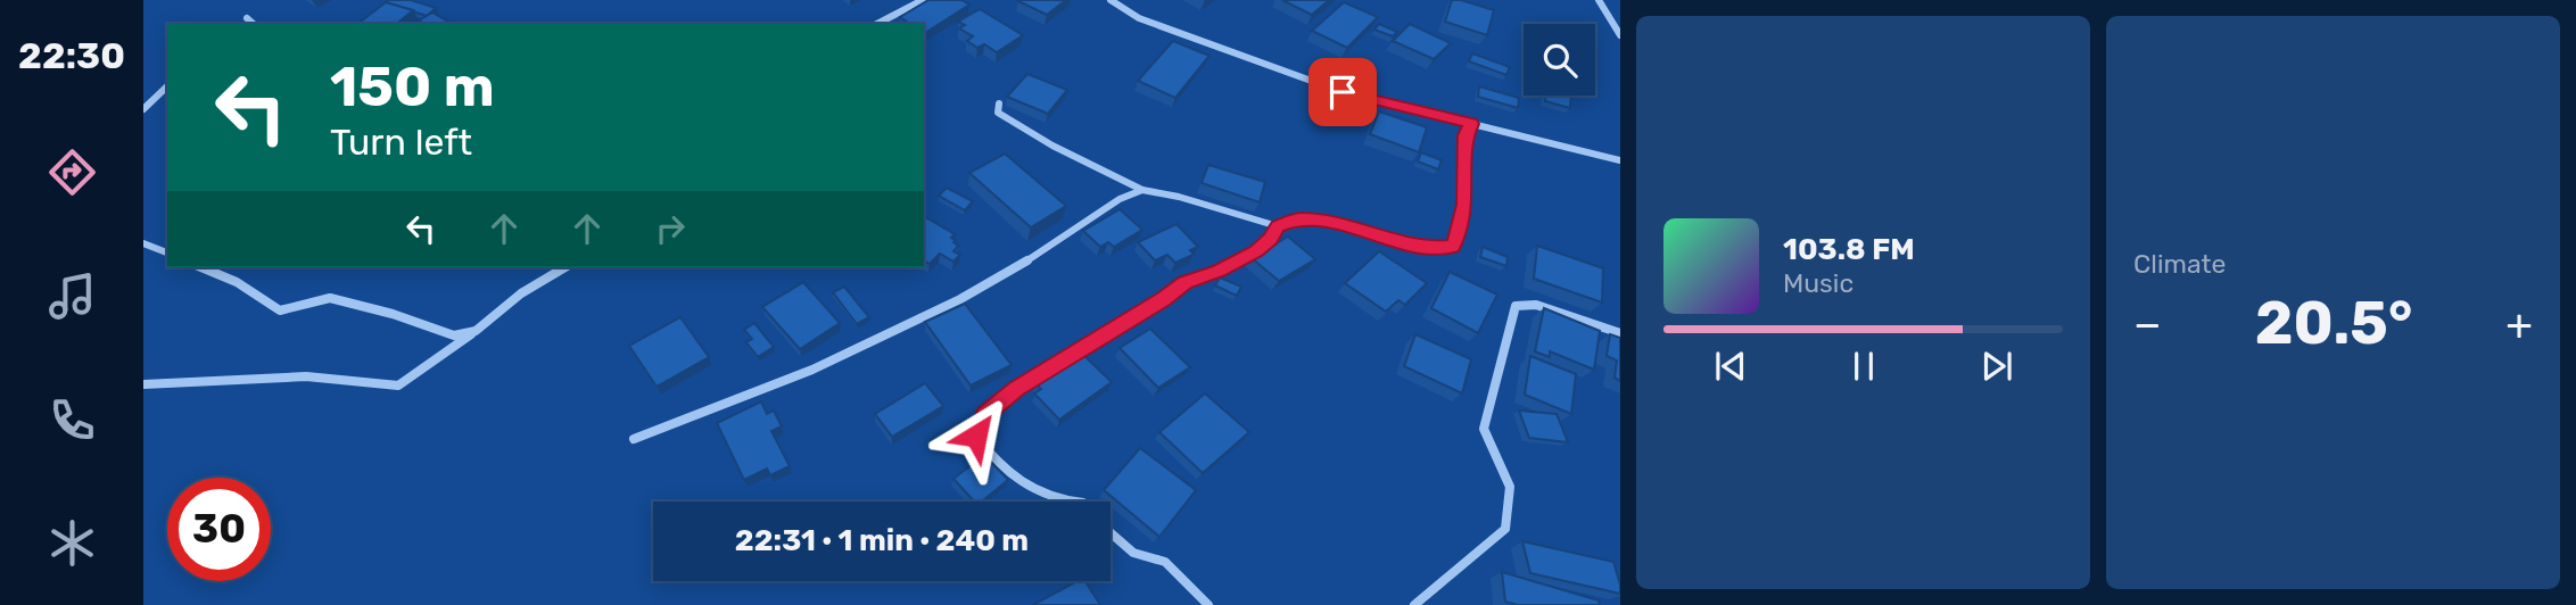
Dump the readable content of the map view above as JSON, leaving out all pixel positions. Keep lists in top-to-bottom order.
{
  "page": {
    "tabs": "22:30",
    "tile": "Climate",
    "turn": ["150 m", "Turn left"],
    "song": ["103.8 FM", "Music"],
    "heat": ["−", "20.5°", "+"],
    "limit": "30",
    "trip": "22:31 · 1 min · 240 m"
  }
}
